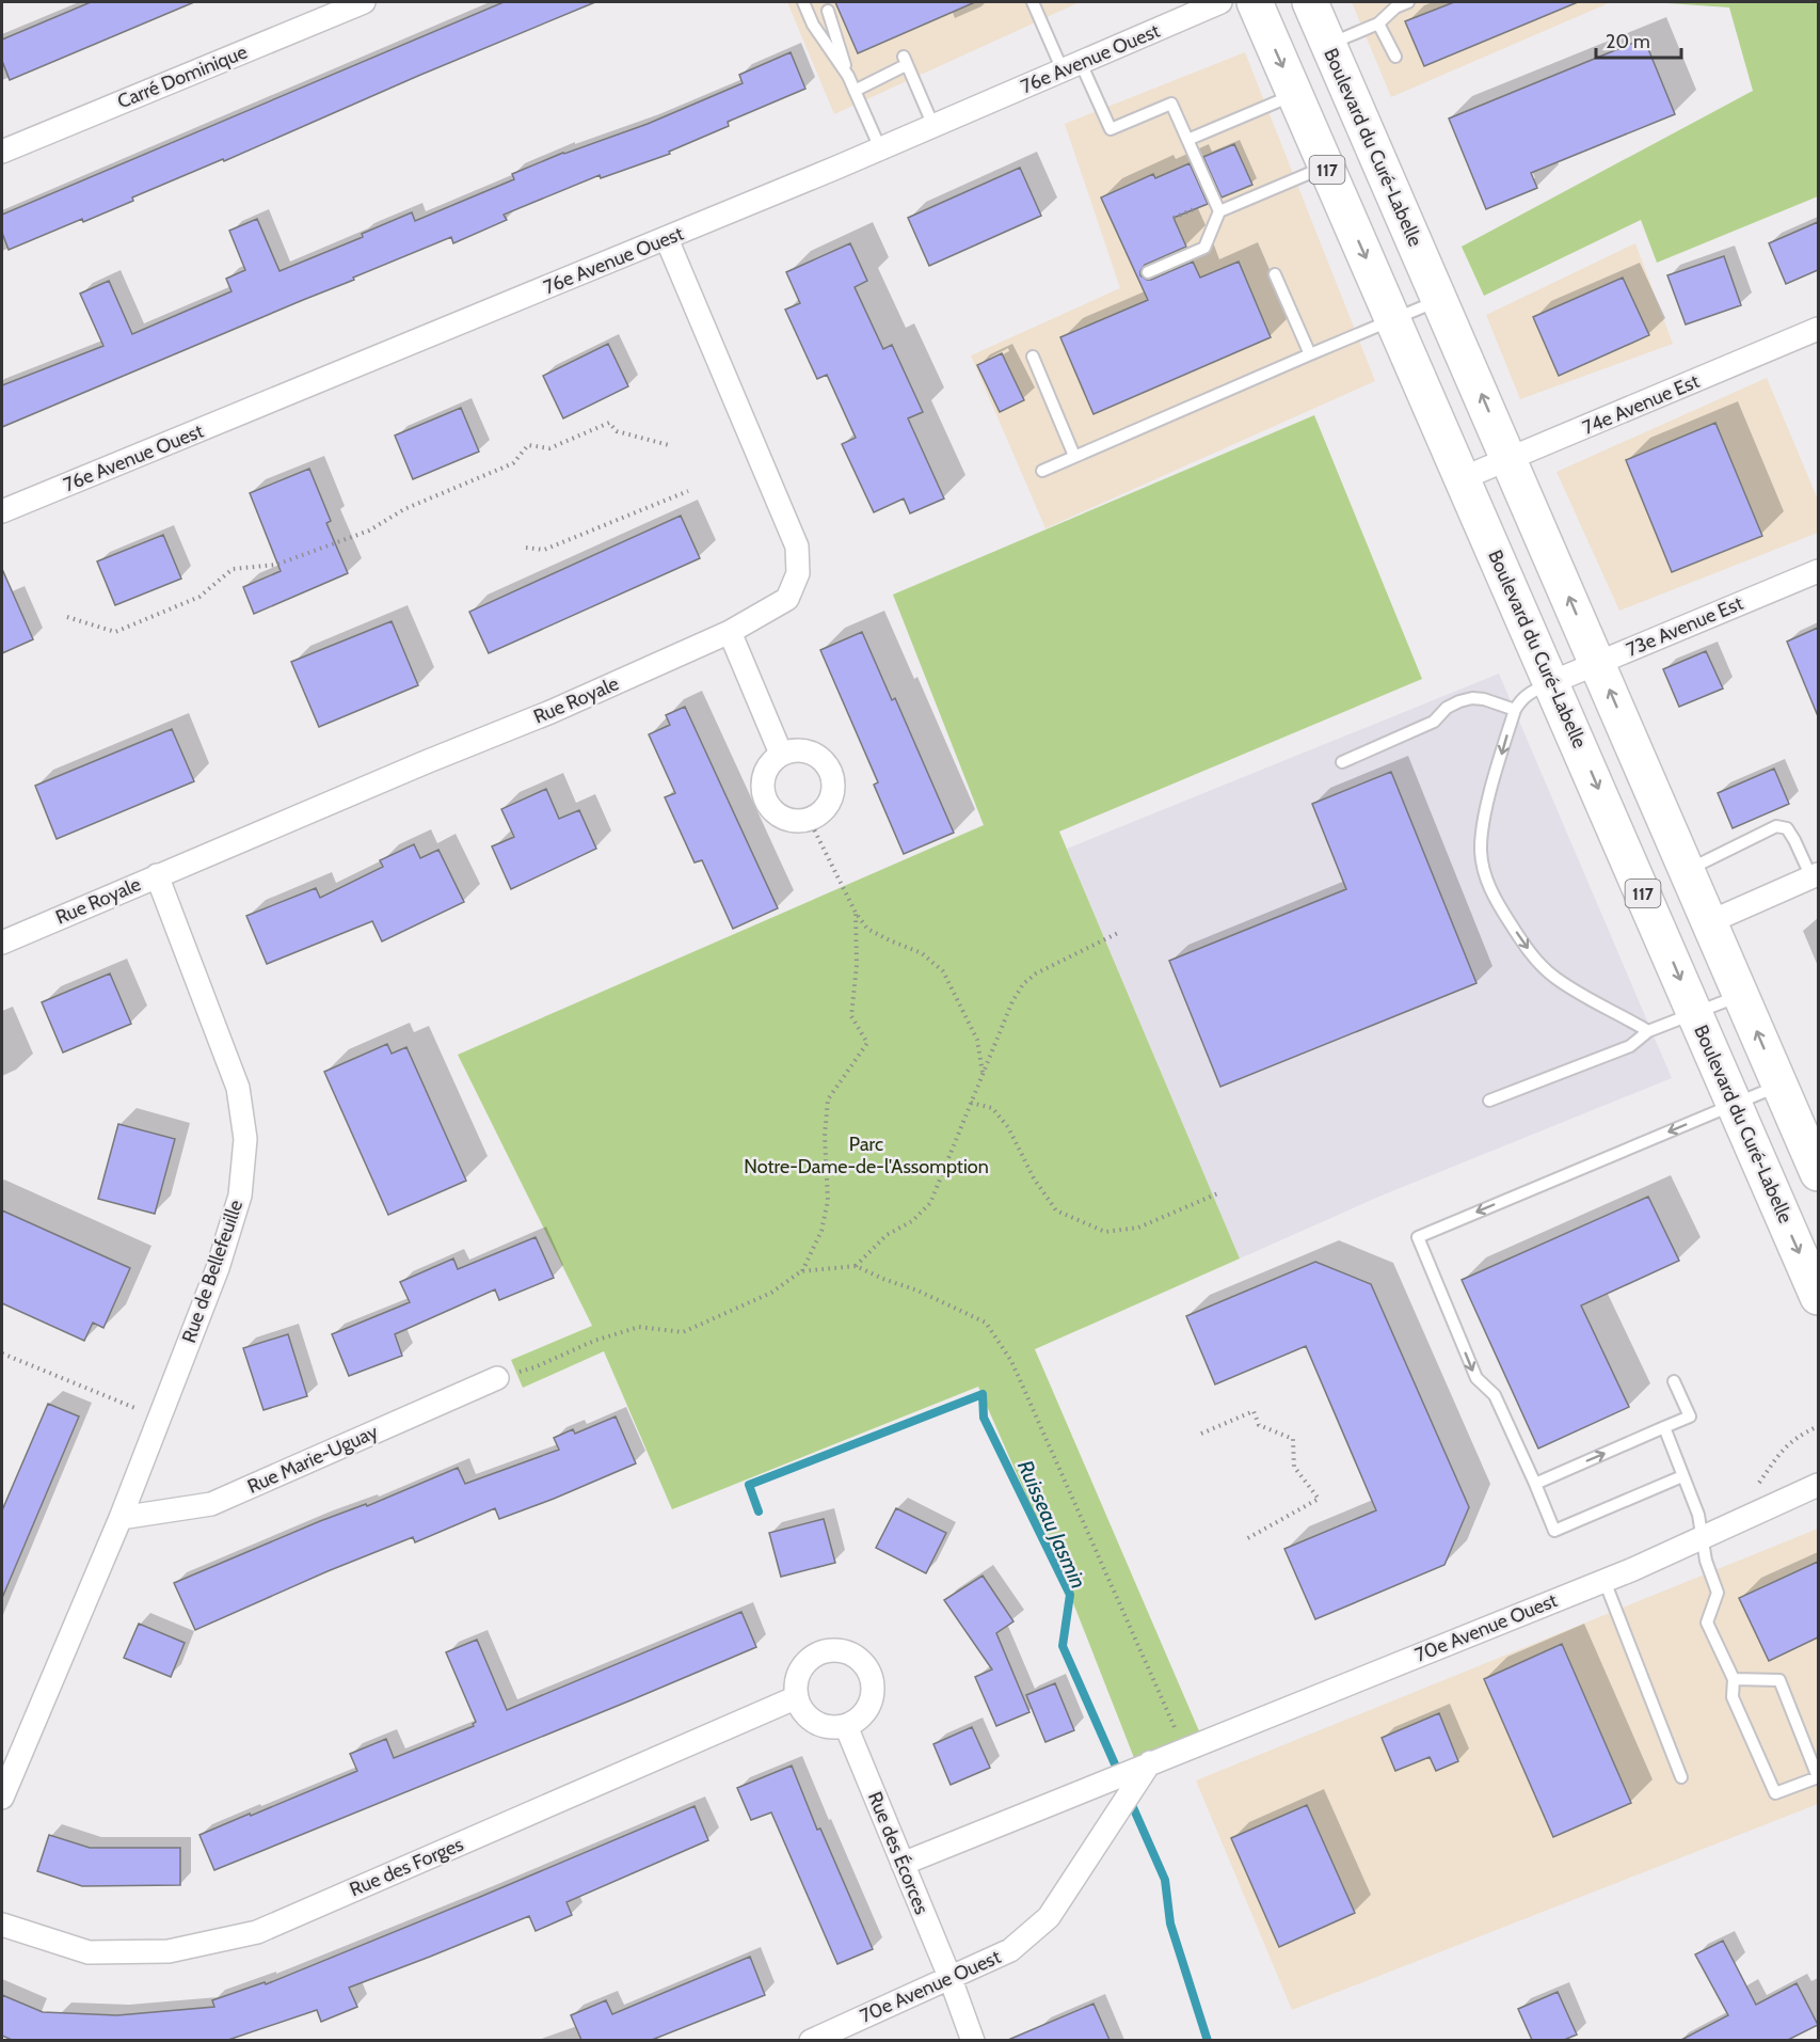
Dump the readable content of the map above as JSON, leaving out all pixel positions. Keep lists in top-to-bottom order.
{
  "streets": {
    "main road": ["Boulevard du Curé-Labelle", "117"],
    "street": [
      "76e Avenue Ouest",
      "Carré Dominique",
      "74e Avenue Est",
      "73e Avenue Est",
      "Rue Royale",
      "Rue de Bellefeuille",
      "Rue Marie-Uguay",
      "70e Avenue Ouest",
      "Rue des Écorces",
      "Rue des Forges"
    ]
  },
  "crossings": [
    ["76e Avenue Ouest", "Rue Royale"],
    ["Boulevard du Curé-Labelle", "74e Avenue Est"],
    ["Boulevard du Curé-Labelle", "73e Avenue Est"],
    ["Rue Royale", "Rue de Bellefeuille"],
    ["Rue de Bellefeuille", "Rue Marie-Uguay"],
    ["70e Avenue Ouest", "Rue des Écorces"],
    ["Rue des Écorces", "Rue des Forges"]
  ],
  "water": ["Ruisseau Jasmin"],
  "parks": ["Parc Notre-Dame-de-l'Assomption"],
  "scale_bar": "20 m"
}
